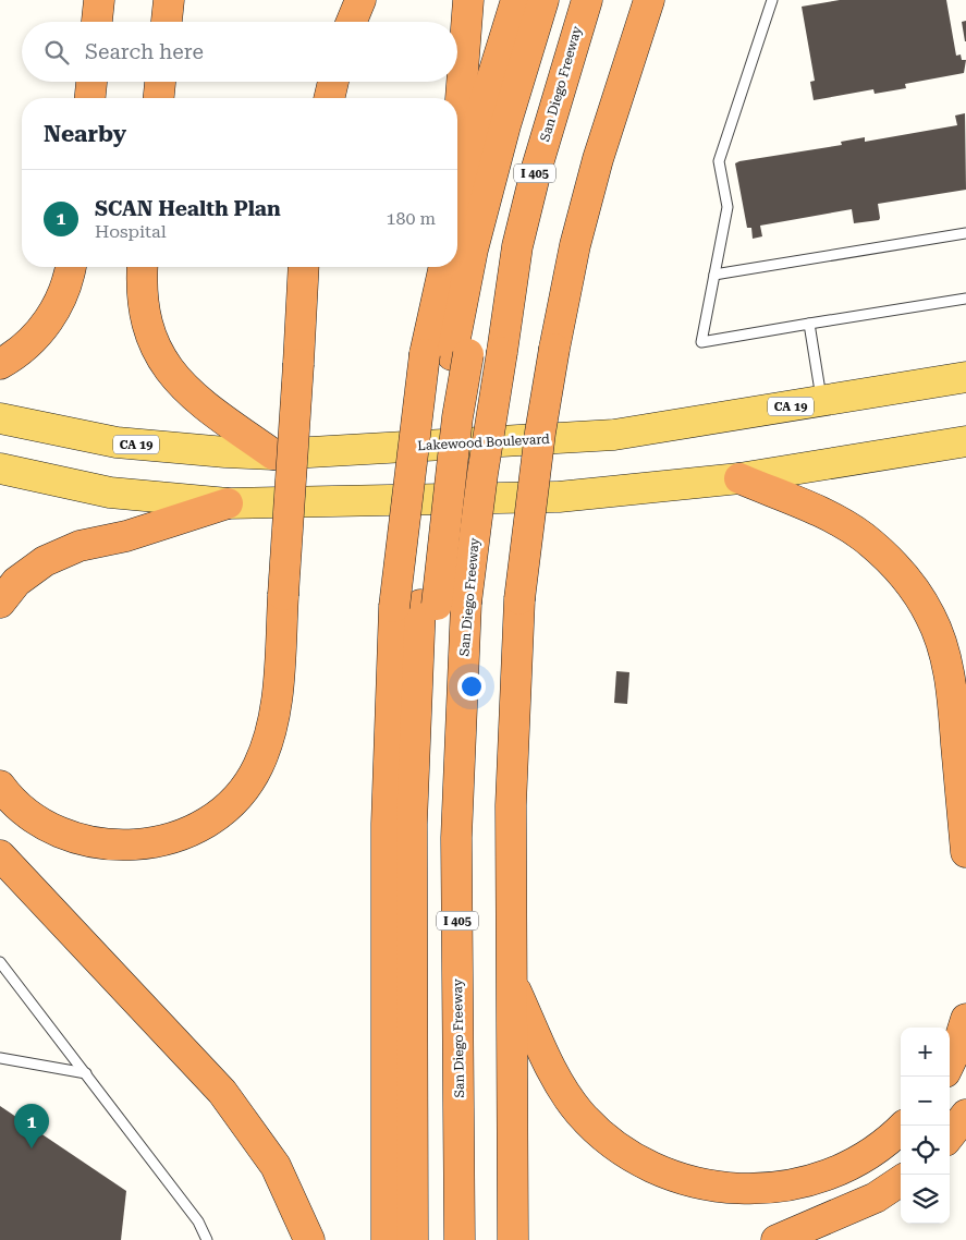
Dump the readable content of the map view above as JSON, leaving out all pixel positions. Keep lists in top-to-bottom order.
{
  "streets": {
    "highway": ["San Diego Freeway", "I 405"],
    "main road": ["CA 19", "Lakewood Boulevard"]
  },
  "page": {
    "search": "Search here",
    "heading": "Nearby",
    "list": [
      {
        "mark": "1",
        "name": "SCAN Health Plan",
        "note": "Hospital",
        "value": "180 m"
      }
    ],
    "map_buttons": ["+", "−"],
    "pins": "1"
  }
}
